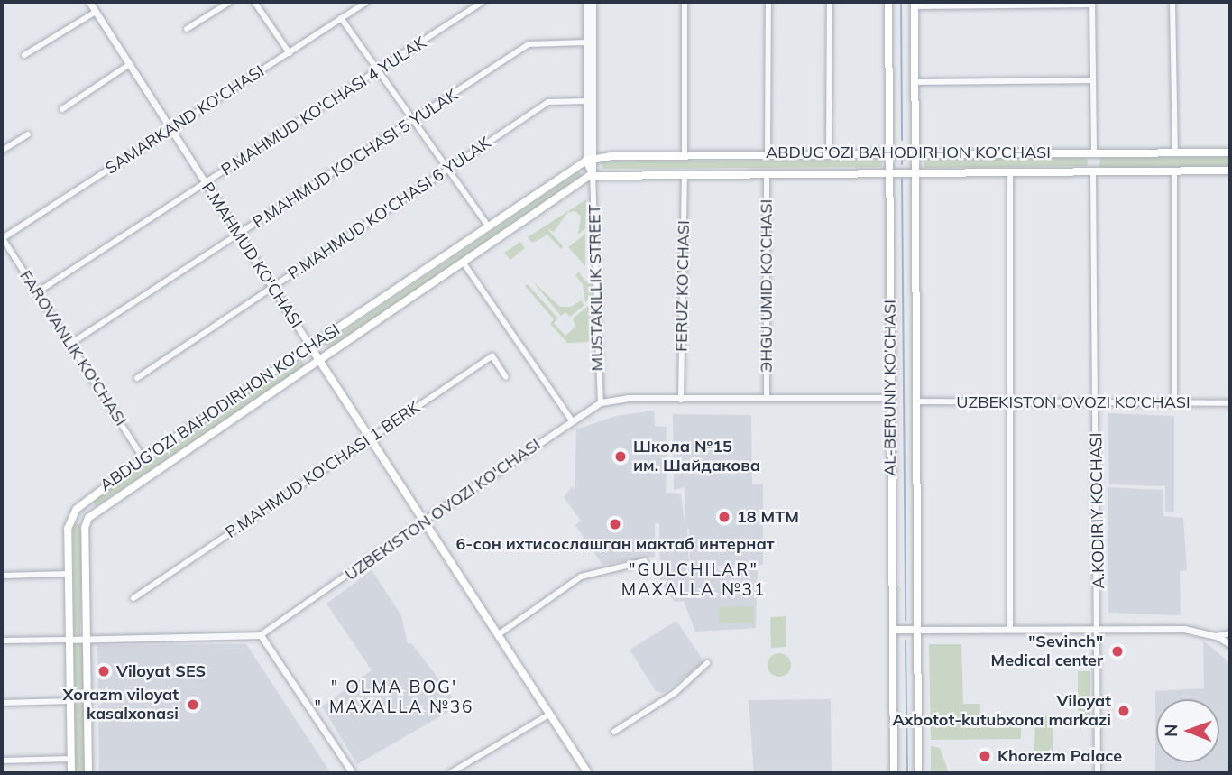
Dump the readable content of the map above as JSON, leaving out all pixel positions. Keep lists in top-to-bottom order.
{
  "streets": {
    "main road": ["ABDUG’OZI BAHODIRHON KO’CHASI", "P.MAHMUD KO'CHASI", "AL-BERUNIY KO’CHASI"],
    "street": [
      "P.MAHMUD KO'CHASI 4 YULAK",
      "SAMARKAND KO'CHASI",
      "P.MAHMUD KO'CHASI 5 YULAK",
      "P.MAHMUD KO'CHASI 6 YULAK",
      "FERUZ KO'CHASI",
      "ЭHGU UMID KO’CHASI",
      "MUSTAKILLIK STREET",
      "FAROVANLIK KO'CHASI",
      "UZBEKISTON OVOZI KO'CHASI",
      "P.MAHMUD KO'CHASI 1 BERK",
      "A.KODIRIY KOCHASI"
    ]
  },
  "crossings": [
    ["P.MAHMUD KO'CHASI 4 YULAK", "P.MAHMUD KO'CHASI"],
    ["P.MAHMUD KO'CHASI 4 YULAK", "FAROVANLIK KO'CHASI"],
    ["SAMARKAND KO'CHASI", "P.MAHMUD KO'CHASI"],
    ["SAMARKAND KO'CHASI", "FAROVANLIK KO'CHASI"],
    ["ABDUG’OZI BAHODIRHON KO’CHASI", "P.MAHMUD KO'CHASI"],
    ["ABDUG’OZI BAHODIRHON KO’CHASI", "FERUZ KO'CHASI"],
    ["ABDUG’OZI BAHODIRHON KO’CHASI", "ЭHGU UMID KO’CHASI"],
    ["ABDUG’OZI BAHODIRHON KO’CHASI", "MUSTAKILLIK STREET"],
    ["ABDUG’OZI BAHODIRHON KO’CHASI", "FAROVANLIK KO'CHASI"],
    ["ABDUG’OZI BAHODIRHON KO’CHASI", "AL-BERUNIY KO’CHASI"],
    ["ABDUG’OZI BAHODIRHON KO’CHASI", "A.KODIRIY KOCHASI"],
    ["P.MAHMUD KO'CHASI 5 YULAK", "P.MAHMUD KO'CHASI"],
    ["P.MAHMUD KO'CHASI 5 YULAK", "FAROVANLIK KO'CHASI"],
    ["P.MAHMUD KO'CHASI 6 YULAK", "P.MAHMUD KO'CHASI"],
    ["P.MAHMUD KO'CHASI", "UZBEKISTON OVOZI KO'CHASI"],
    ["P.MAHMUD KO'CHASI", "P.MAHMUD KO'CHASI 1 BERK"],
    ["FERUZ KO'CHASI", "UZBEKISTON OVOZI KO'CHASI"],
    ["ЭHGU UMID KO’CHASI", "UZBEKISTON OVOZI KO'CHASI"],
    ["MUSTAKILLIK STREET", "UZBEKISTON OVOZI KO'CHASI"],
    ["AL-BERUNIY KO’CHASI", "UZBEKISTON OVOZI KO'CHASI"],
    ["UZBEKISTON OVOZI KO'CHASI", "A.KODIRIY KOCHASI"]
  ],
  "districts": ["\"GULCHILAR\" MAXALLA №31", "\" OLMA BOG' \" MAXALLA №36"],
  "places": [
    "Школа №15 им. Шайдакова",
    "18 MTM",
    "6-сон ихтисослашган мактаб интернат",
    "\"Sevinch\" Medical center",
    "Viloyat SES",
    "Xorazm viloyat kasalxonasi",
    "Viloyat Axbotot-kutubxona markazi",
    "Khorezm Palace"
  ],
  "north": "left"
}
